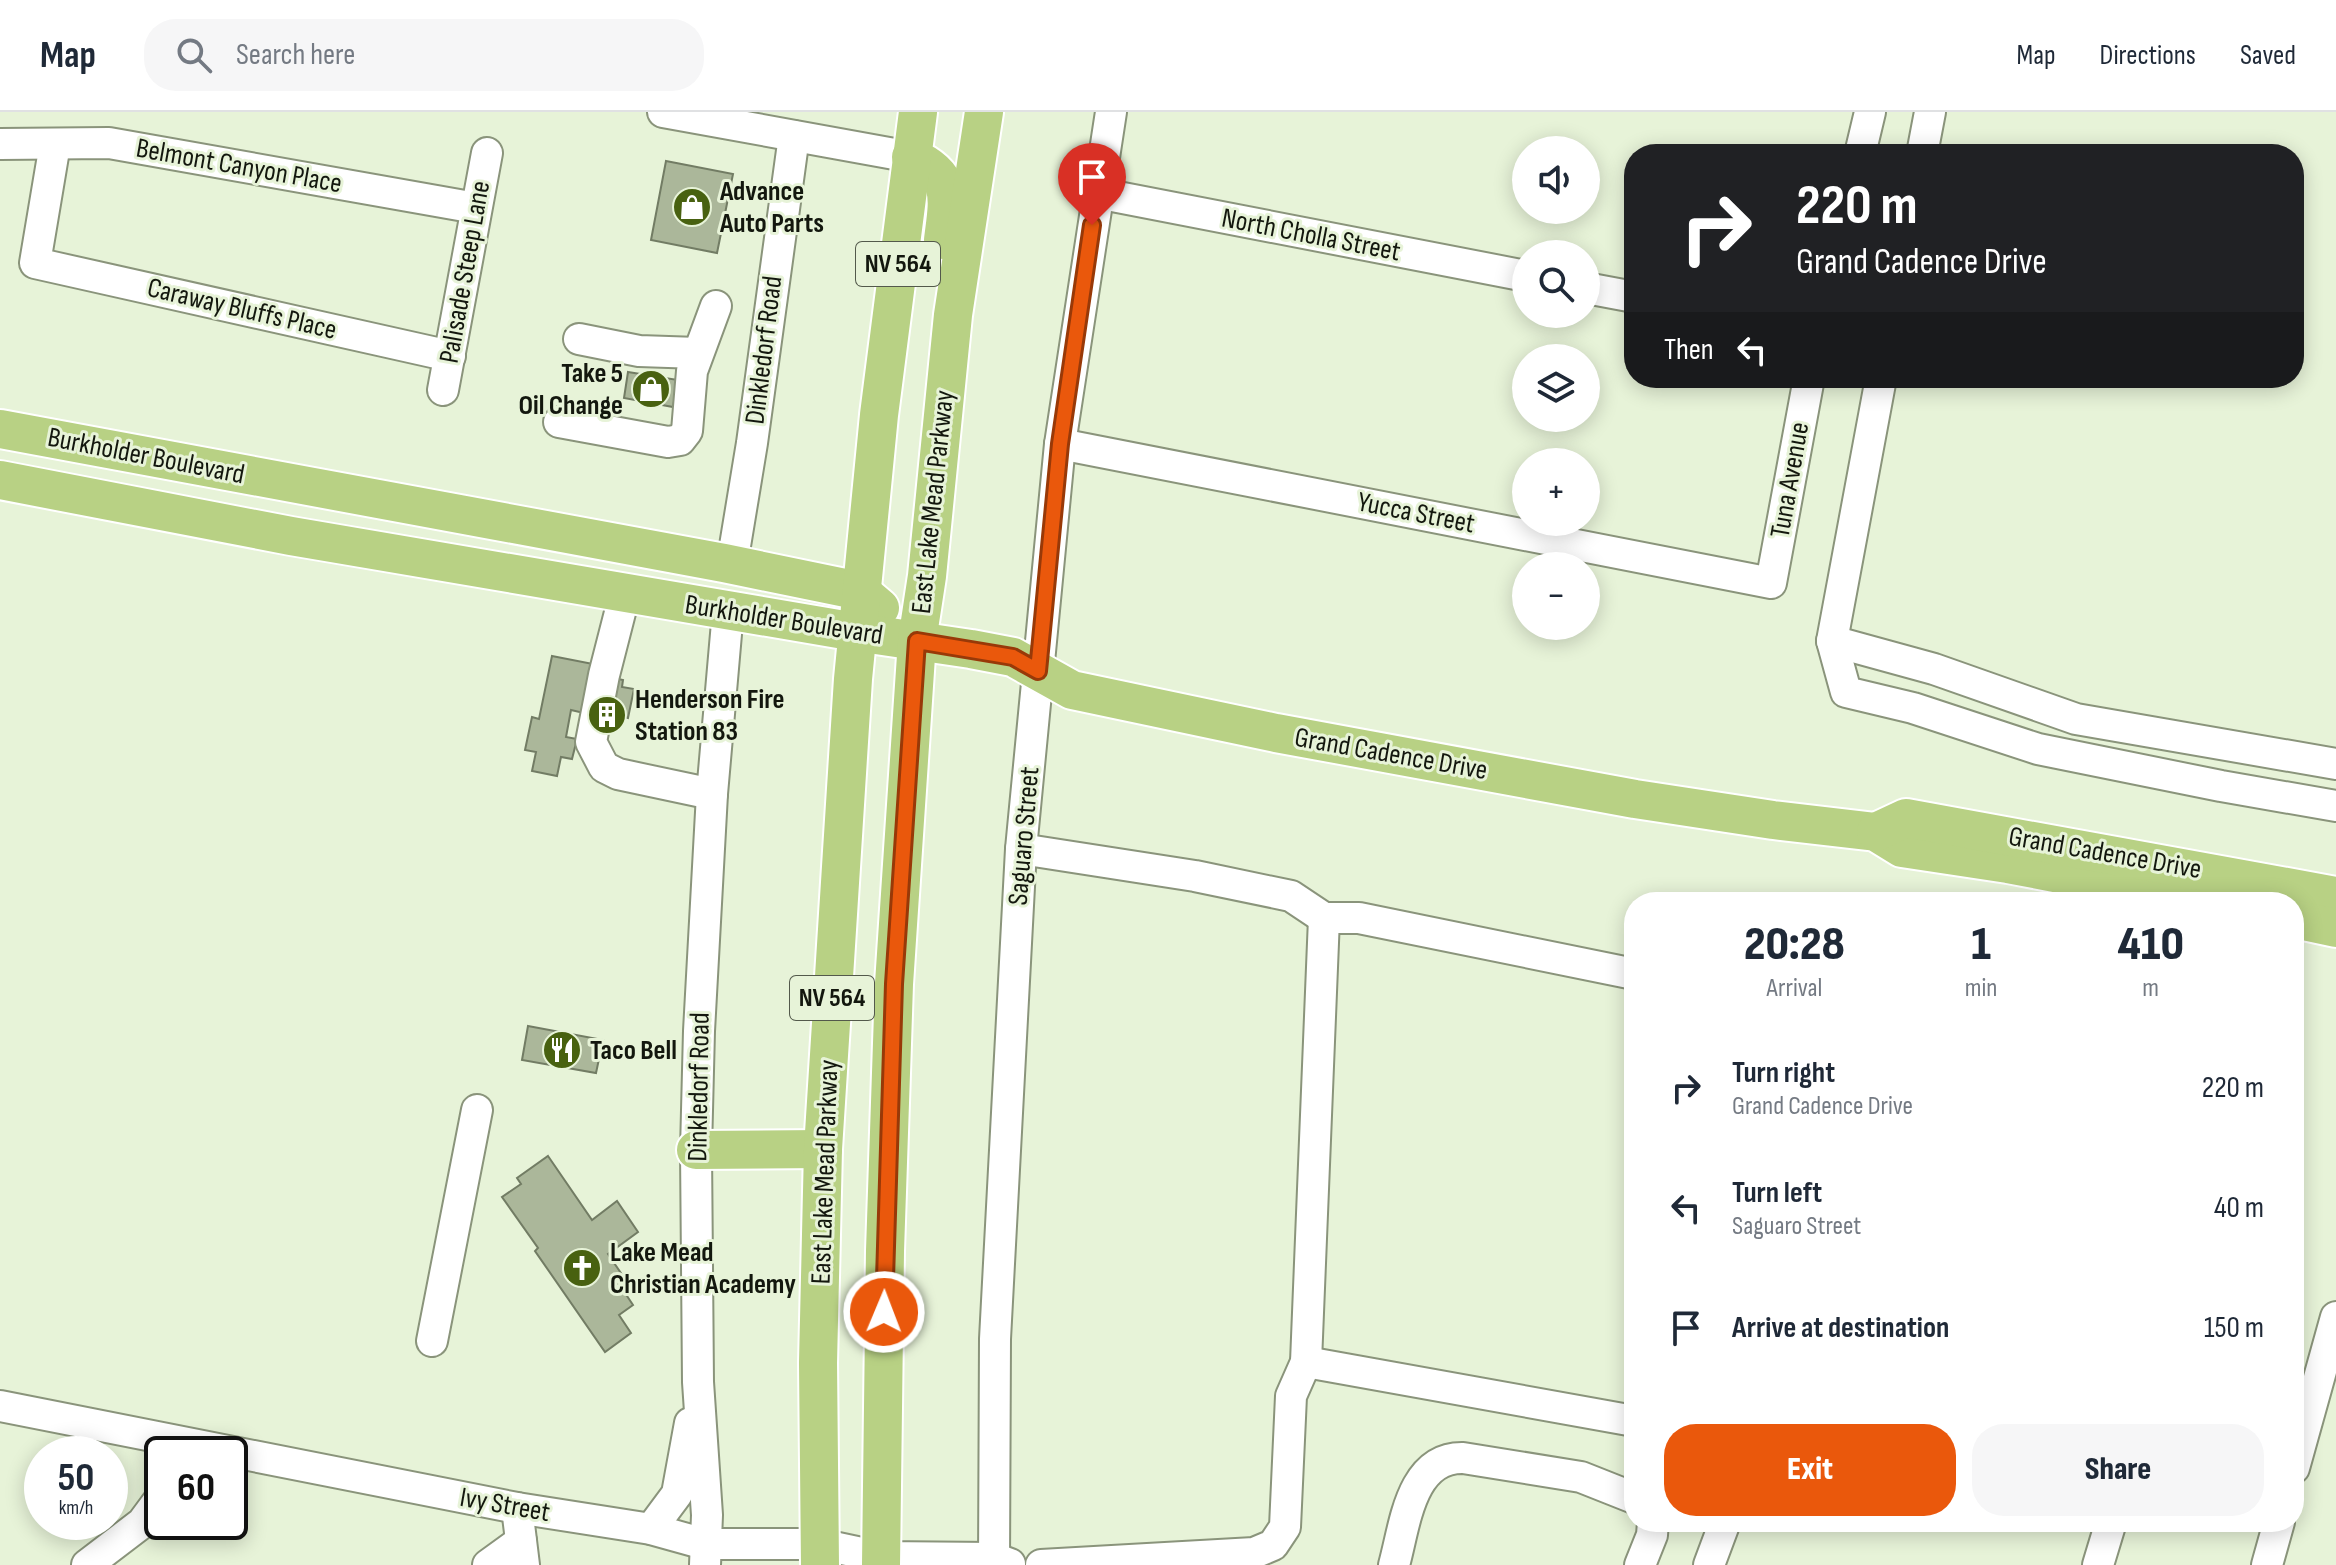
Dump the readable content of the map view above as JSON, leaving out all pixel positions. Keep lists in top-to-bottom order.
{
  "streets": {
    "main road": [
      "NV 564",
      "Burkholder Boulevard",
      "East Lake Mead Parkway",
      "Grand Cadence Drive"
    ],
    "street": [
      "Belmont Canyon Place",
      "North Cholla Street",
      "Palisade Steep Lane",
      "Caraway Bluffs Place",
      "Dinkledorf Road",
      "Tuna Avenue",
      "Yucca Street",
      "Saguaro Street",
      "Ivy Street"
    ]
  },
  "crossings": [
    ["Belmont Canyon Place", "Palisade Steep Lane"],
    ["Belmont Canyon Place", "Caraway Bluffs Place"],
    ["North Cholla Street", "Saguaro Street"],
    ["Palisade Steep Lane", "Caraway Bluffs Place"],
    ["Dinkledorf Road", "Burkholder Boulevard"],
    ["Dinkledorf Road", "Ivy Street"],
    ["Burkholder Boulevard", "East Lake Mead Parkway"],
    ["Burkholder Boulevard", "Grand Cadence Drive"],
    ["Tuna Avenue", "Yucca Street"],
    ["East Lake Mead Parkway", "Grand Cadence Drive"],
    ["East Lake Mead Parkway", "Ivy Street"],
    ["Yucca Street", "Saguaro Street"],
    ["Grand Cadence Drive", "Saguaro Street"],
    ["Saguaro Street", "Ivy Street"]
  ],
  "places": {
    "shop": ["Advance Auto Parts", "Take 5 Oil Change"],
    "building": ["Henderson Fire Station 83"],
    "restaurant": ["Taco Bell"],
    "church": ["Lake Mead Christian Academy"]
  },
  "page": {
    "header": "Map",
    "search": "Search here",
    "nav": ["Map", "Directions", "Saved"],
    "map_buttons": ["+", "−"],
    "turn": ["220 m", "Grand Cadence Drive"],
    "then": "Then",
    "eta": [
      "20:28",
      "Arrival",
      "1",
      "min",
      "410",
      "m"
    ],
    "list": [
      {
        "name": "Turn right",
        "note": "Grand Cadence Drive",
        "value": "220 m"
      },
      {
        "name": "Turn left",
        "note": "Saguaro Street",
        "value": "40 m"
      },
      {
        "name": "Arrive at destination",
        "value": "150 m"
      }
    ],
    "buttons": ["Exit", "Share"],
    "speed": "50 km/h",
    "limit": "60"
  }
}
